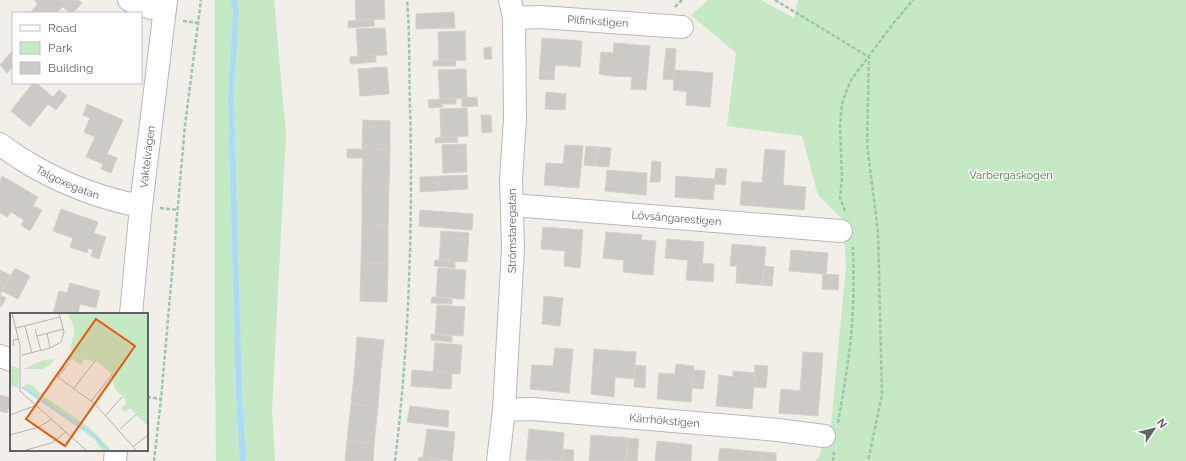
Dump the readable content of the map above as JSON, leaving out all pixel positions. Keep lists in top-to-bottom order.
{
  "streets": {
    "street": [
      "Pilfinkstigen",
      "Vaktelvägen",
      "Talgoxegatan",
      "Lövsångarestigen",
      "Strömstaregatan",
      "Kärrhökstigen"
    ]
  },
  "crossings": [
    ["Pilfinkstigen", "Strömstaregatan"],
    ["Vaktelvägen", "Talgoxegatan"],
    ["Lövsångarestigen", "Strömstaregatan"],
    ["Strömstaregatan", "Kärrhökstigen"]
  ],
  "parks": ["Varbergaskogen"],
  "legend": ["Road", "Park", "Building"],
  "north": "top right"
}
